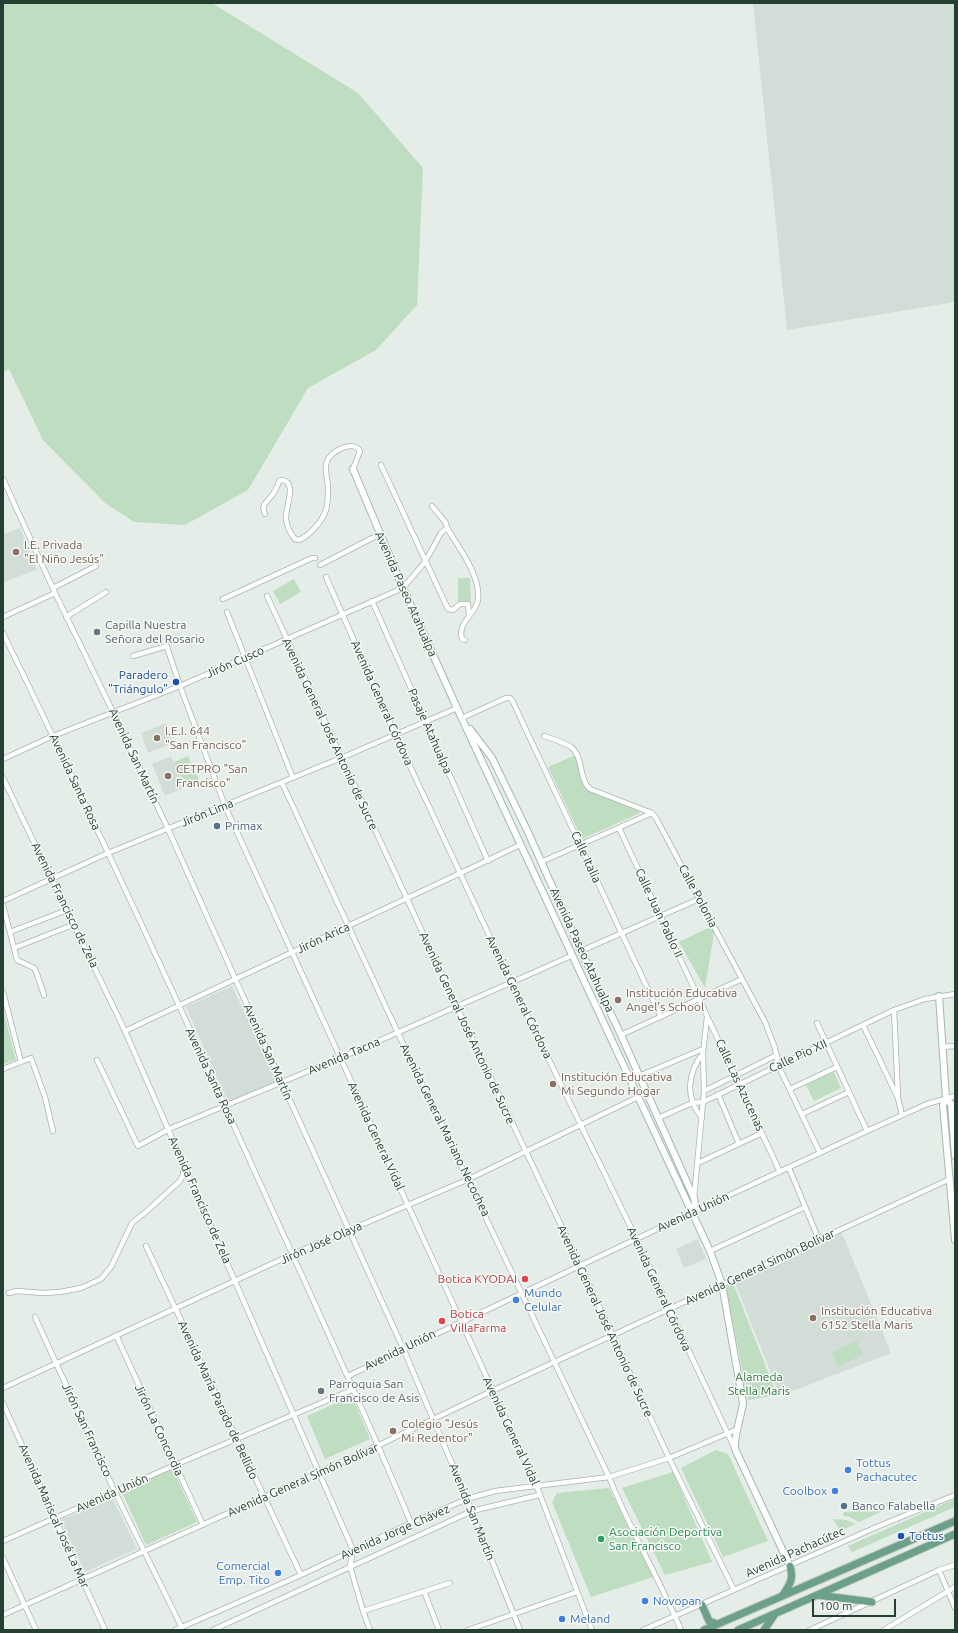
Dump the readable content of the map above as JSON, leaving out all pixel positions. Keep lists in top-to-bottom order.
{
  "streets": {
    "street": [
      "Avenida Paseo Atahualpa",
      "Jirón Cusco",
      "Avenida General Córdova",
      "Pasaje Atahualpa",
      "Avenida General José Antonio de Sucre",
      "Avenida San Martín",
      "Avenida Santa Rosa",
      "Jirón Lima",
      "Calle Italia",
      "Calle Polonia",
      "Avenida Francisco de Zela",
      "Calle Juan Pablo II",
      "Jirón Arica",
      "Avenida Tacna",
      "Calle Pio XII",
      "Calle Las Azucenas",
      "Avenida General Mariano Necochea",
      "Avenida General Vidal",
      "Avenida Unión",
      "Jirón José Olaya",
      "Avenida General Simón Bolívar",
      "Avenida María Parado de Bellido",
      "Jirón San Francisco",
      "Jirón La Concordia",
      "Avenida Mariscal José La Mar",
      "Avenida Jorge Chávez",
      "Avenida Pachacútec"
    ]
  },
  "crossings": [
    ["Avenida Paseo Atahualpa", "Jirón Cusco"],
    ["Avenida Paseo Atahualpa", "Avenida General Córdova"],
    ["Avenida Paseo Atahualpa", "Jirón Lima"],
    ["Avenida Paseo Atahualpa", "Calle Italia"],
    ["Avenida Paseo Atahualpa", "Jirón Arica"],
    ["Avenida Paseo Atahualpa", "Avenida Tacna"],
    ["Avenida Paseo Atahualpa", "Calle Pio XII"],
    ["Avenida Paseo Atahualpa", "Avenida Unión"],
    ["Avenida Paseo Atahualpa", "Jirón José Olaya"],
    ["Avenida Paseo Atahualpa", "Avenida General Simón Bolívar"],
    ["Avenida Paseo Atahualpa", "Avenida Jorge Chávez"],
    ["Jirón Cusco", "Avenida General Córdova"],
    ["Jirón Cusco", "Pasaje Atahualpa"],
    ["Jirón Cusco", "Avenida General José Antonio de Sucre"],
    ["Jirón Cusco", "Avenida San Martín"],
    ["Jirón Cusco", "Avenida Santa Rosa"],
    ["Jirón Cusco", "Avenida General Vidal"],
    ["Avenida General Córdova", "Jirón Lima"],
    ["Avenida General Córdova", "Jirón Arica"],
    ["Avenida General Córdova", "Avenida Tacna"],
    ["Avenida General Córdova", "Avenida Unión"],
    ["Avenida General Córdova", "Jirón José Olaya"],
    ["Avenida General Córdova", "Avenida General Simón Bolívar"],
    ["Avenida General Córdova", "Avenida Jorge Chávez"],
    ["Avenida General Córdova", "Avenida Pachacútec"],
    ["Pasaje Atahualpa", "Jirón Lima"],
    ["Pasaje Atahualpa", "Jirón Arica"],
    ["Avenida General José Antonio de Sucre", "Jirón Lima"],
    ["Avenida General José Antonio de Sucre", "Jirón Arica"],
    ["Avenida General José Antonio de Sucre", "Avenida Tacna"],
    ["Avenida General José Antonio de Sucre", "Avenida Unión"],
    ["Avenida General José Antonio de Sucre", "Jirón José Olaya"],
    ["Avenida General José Antonio de Sucre", "Avenida General Simón Bolívar"],
    ["Avenida General José Antonio de Sucre", "Avenida Jorge Chávez"],
    ["Avenida General José Antonio de Sucre", "Avenida Pachacútec"],
    ["Avenida San Martín", "Jirón Lima"],
    ["Avenida San Martín", "Jirón Arica"],
    ["Avenida San Martín", "Avenida Tacna"],
    ["Avenida San Martín", "Avenida Unión"],
    ["Avenida San Martín", "Jirón José Olaya"],
    ["Avenida San Martín", "Avenida General Simón Bolívar"],
    ["Avenida San Martín", "Avenida Jorge Chávez"],
    ["Avenida Santa Rosa", "Jirón Lima"],
    ["Avenida Santa Rosa", "Jirón Arica"],
    ["Avenida Santa Rosa", "Avenida Tacna"],
    ["Avenida Santa Rosa", "Avenida Unión"],
    ["Avenida Santa Rosa", "Jirón José Olaya"],
    ["Avenida Santa Rosa", "Avenida General Simón Bolívar"],
    ["Avenida Santa Rosa", "Avenida Jorge Chávez"],
    ["Jirón Lima", "Avenida Francisco de Zela"],
    ["Jirón Lima", "Avenida General Mariano Necochea"],
    ["Jirón Lima", "Avenida General Vidal"],
    ["Calle Polonia", "Calle Pio XII"],
    ["Avenida Francisco de Zela", "Jirón Arica"],
    ["Avenida Francisco de Zela", "Avenida Tacna"],
    ["Avenida Francisco de Zela", "Avenida Unión"],
    ["Avenida Francisco de Zela", "Jirón José Olaya"],
    ["Avenida Francisco de Zela", "Avenida General Simón Bolívar"],
    ["Avenida Francisco de Zela", "Avenida Jorge Chávez"],
    ["Calle Juan Pablo II", "Calle Las Azucenas"],
    ["Jirón Arica", "Avenida General Mariano Necochea"],
    ["Jirón Arica", "Avenida General Vidal"],
    ["Avenida Tacna", "Avenida General Mariano Necochea"],
    ["Avenida Tacna", "Avenida General Vidal"],
    ["Calle Pio XII", "Calle Las Azucenas"],
    ["Calle Las Azucenas", "Avenida Unión"],
    ["Avenida General Mariano Necochea", "Avenida Unión"],
    ["Avenida General Mariano Necochea", "Jirón José Olaya"],
    ["Avenida General Mariano Necochea", "Avenida General Simón Bolívar"],
    ["Avenida General Mariano Necochea", "Avenida Jorge Chávez"],
    ["Avenida General Mariano Necochea", "Avenida Pachacútec"],
    ["Avenida General Vidal", "Avenida Unión"],
    ["Avenida General Vidal", "Jirón José Olaya"],
    ["Avenida General Vidal", "Avenida General Simón Bolívar"],
    ["Avenida General Vidal", "Avenida Jorge Chávez"],
    ["Avenida Unión", "Avenida María Parado de Bellido"],
    ["Avenida Unión", "Jirón San Francisco"],
    ["Avenida Unión", "Jirón La Concordia"],
    ["Avenida Unión", "Avenida Mariscal José La Mar"],
    ["Jirón José Olaya", "Avenida María Parado de Bellido"],
    ["Jirón José Olaya", "Jirón San Francisco"],
    ["Jirón José Olaya", "Jirón La Concordia"],
    ["Avenida General Simón Bolívar", "Avenida María Parado de Bellido"],
    ["Avenida General Simón Bolívar", "Jirón San Francisco"],
    ["Avenida General Simón Bolívar", "Jirón La Concordia"],
    ["Avenida General Simón Bolívar", "Avenida Mariscal José La Mar"],
    ["Avenida María Parado de Bellido", "Avenida Jorge Chávez"],
    ["Jirón San Francisco", "Avenida Jorge Chávez"]
  ],
  "parks": ["Alameda Stella Maris"],
  "places": [
    "I.E. Privada \"El Niño Jesús\"",
    "Capilla Nuestra Señora del Rosario",
    "Paradero \"Triángulo\"",
    "I.E.I. 644 \"San Francisco\"",
    "CETPRO \"San Francisco\"",
    "Primax",
    "Institución Educativa Angel's School",
    "Institución Educativa Mi Segundo Hogar",
    "Botica KYODAI",
    "Mundo Celular",
    "Institución Educativa 6152 Stella Maris",
    "Botica VillaFarma",
    "Parroquia San Francisco de Asis",
    "Colegio \"Jesús Mi Redentor\"",
    "Tottus Pachacutec",
    "Coolbox",
    "Banco Falabella",
    "Tottus",
    "Asociación Deportiva San Francisco",
    "Comercial Emp. Tito",
    "Novopan",
    "Meland"
  ],
  "scale_bar": "100 m"
}
